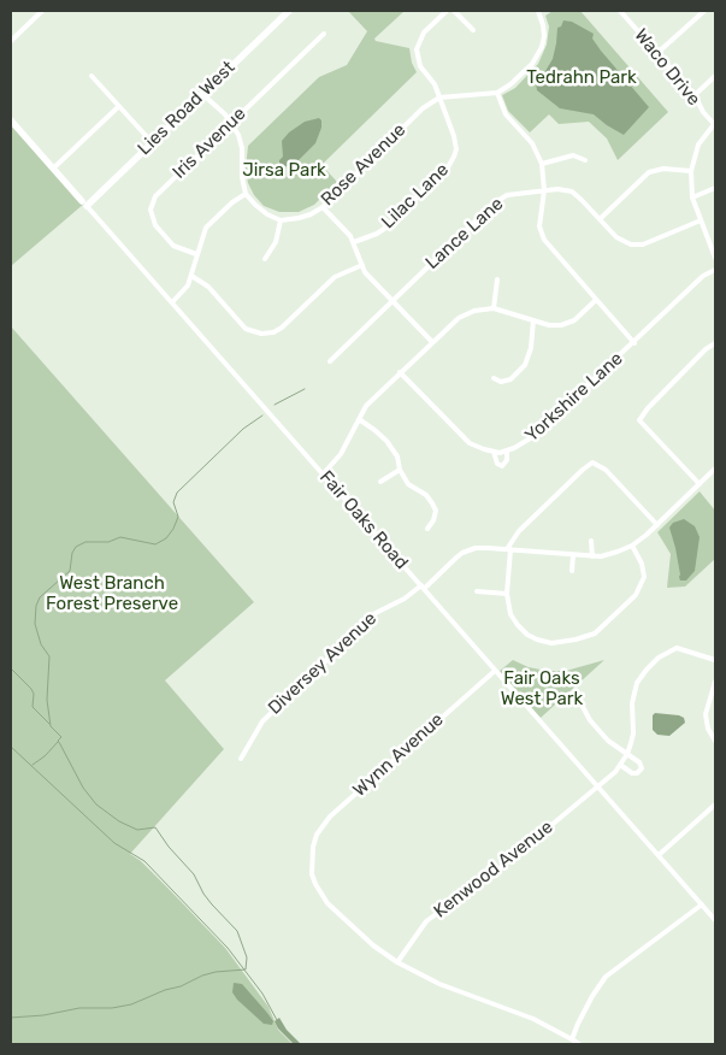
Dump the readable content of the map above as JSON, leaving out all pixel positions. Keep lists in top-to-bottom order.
{
  "streets": {
    "street": [
      "Waco Drive",
      "Lies Road West",
      "Iris Avenue",
      "Rose Avenue",
      "Lilac Lane",
      "Lance Lane",
      "Yorkshire Lane",
      "Fair Oaks Road",
      "Diversey Avenue",
      "Wynn Avenue",
      "Kenwood Avenue"
    ]
  },
  "crossings": [
    ["Lies Road West", "Fair Oaks Road"],
    ["Rose Avenue", "Lilac Lane"],
    ["Fair Oaks Road", "Diversey Avenue"],
    ["Fair Oaks Road", "Wynn Avenue"],
    ["Fair Oaks Road", "Kenwood Avenue"],
    ["Wynn Avenue", "Kenwood Avenue"]
  ],
  "parks": [
    "Tedrahn Park",
    "Jirsa Park",
    "West Branch Forest Preserve",
    "Fair Oaks West Park"
  ]
}
